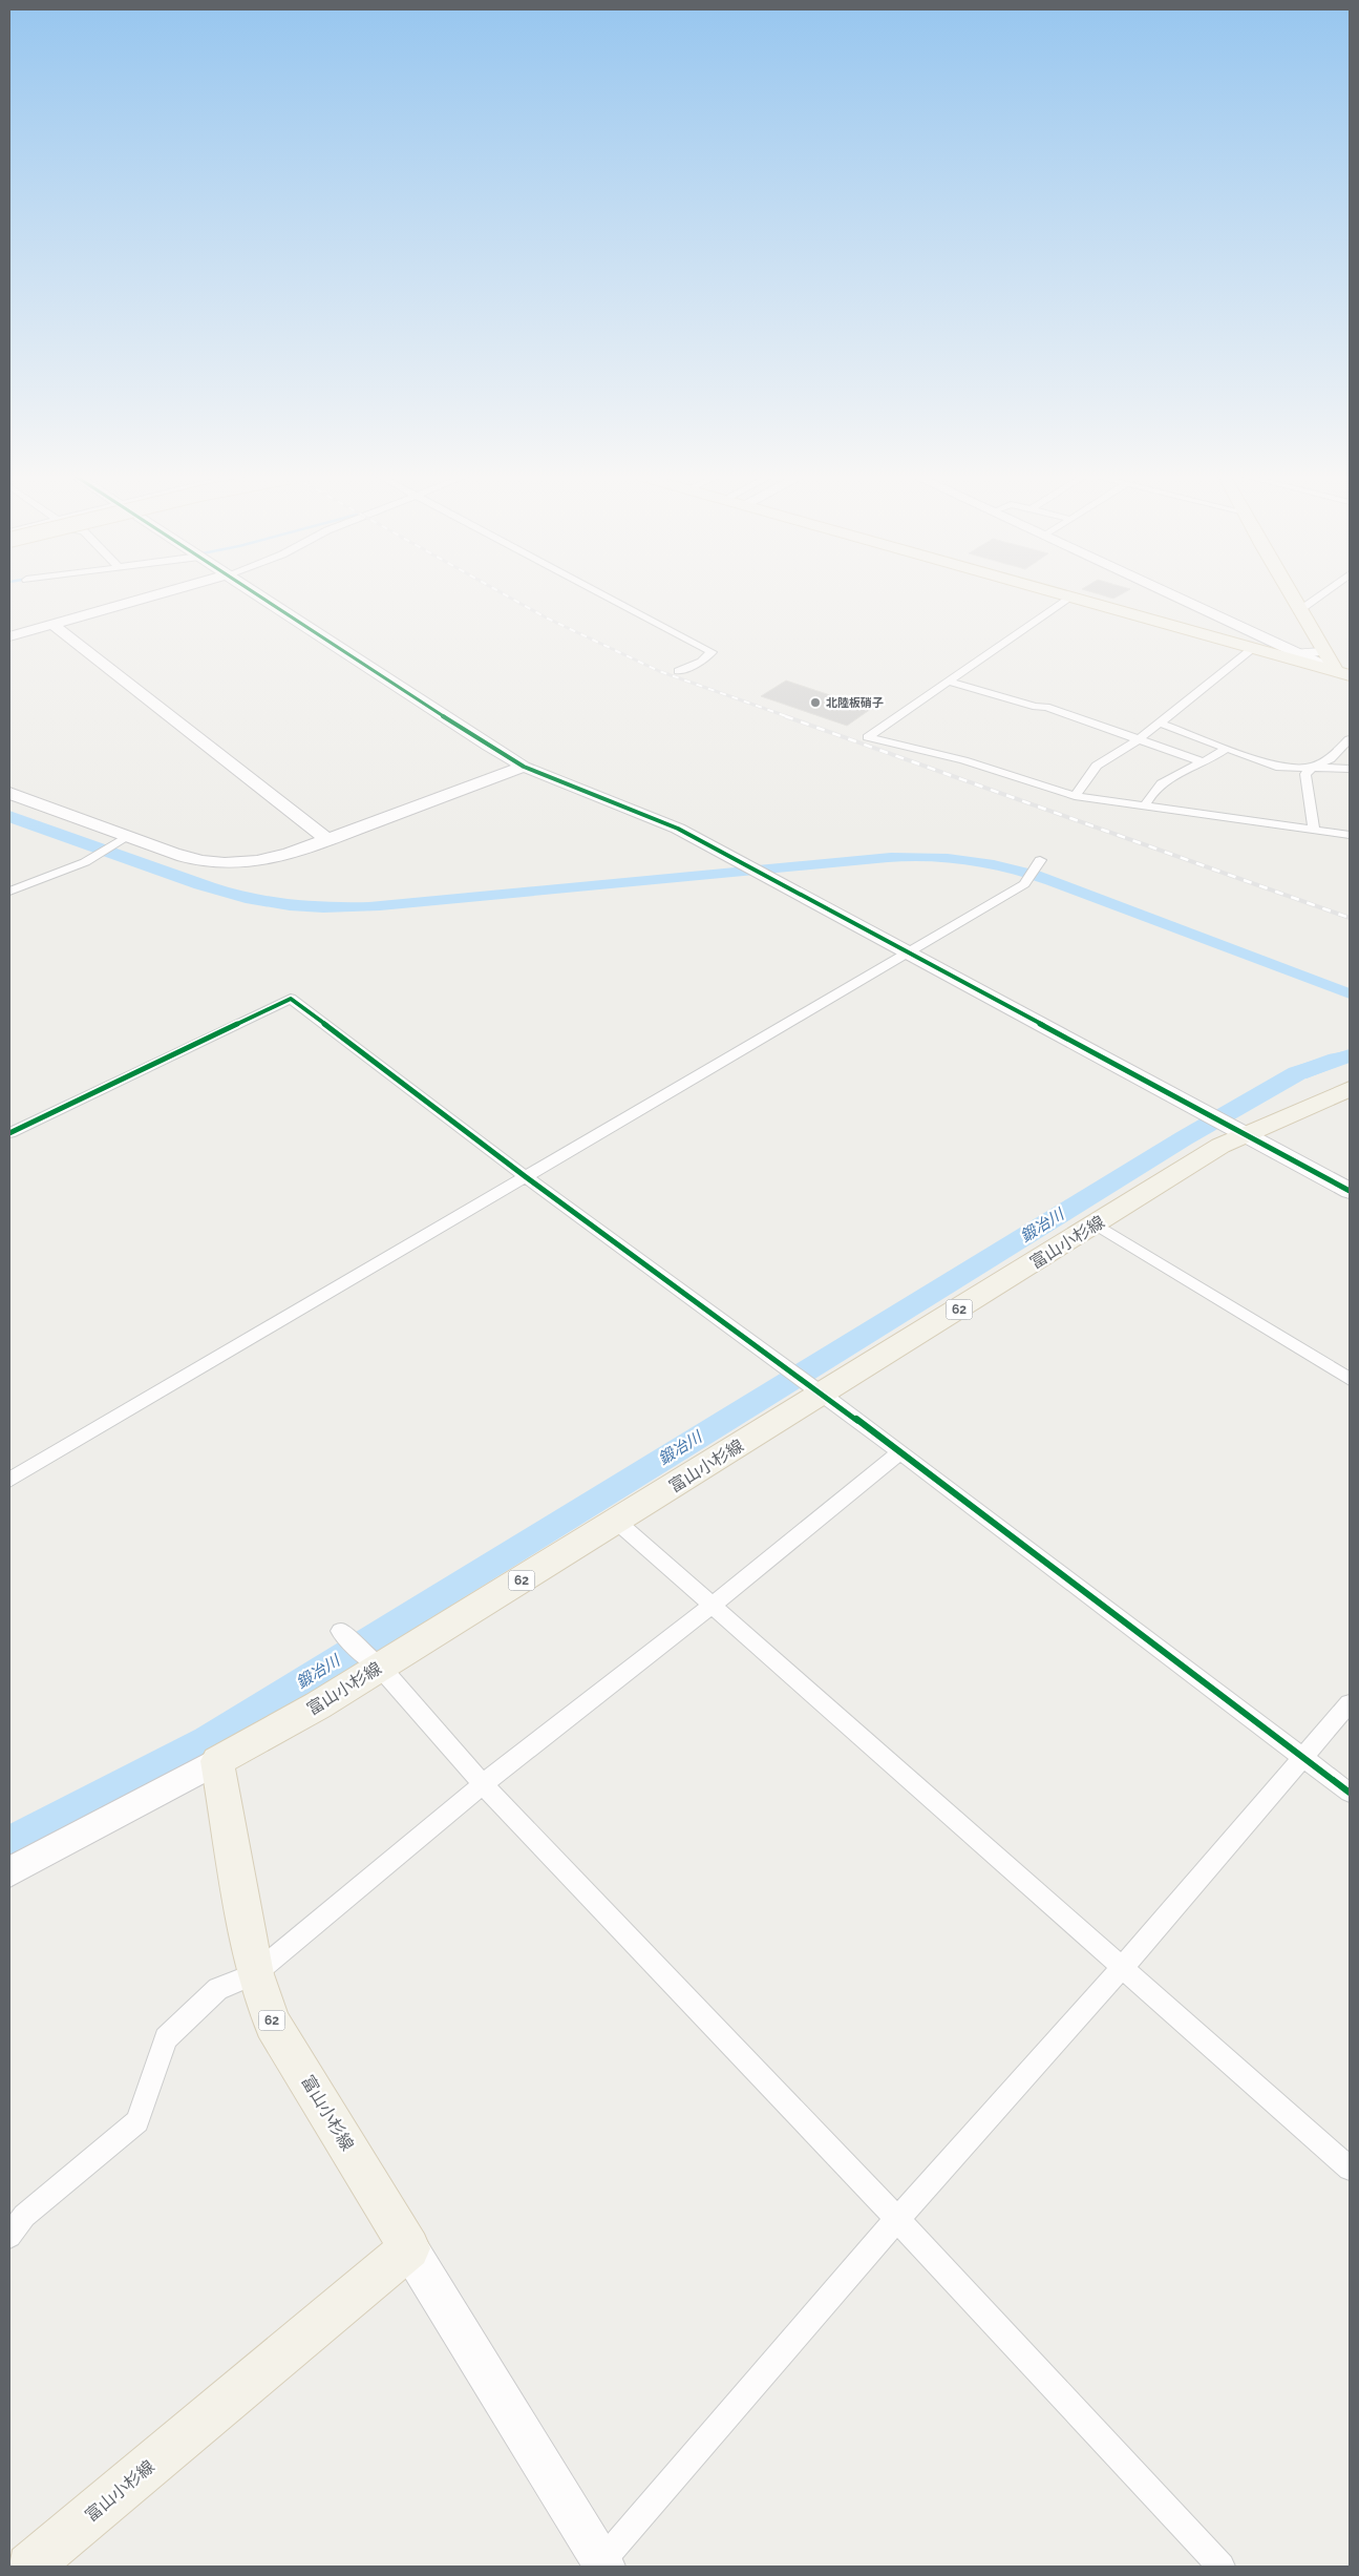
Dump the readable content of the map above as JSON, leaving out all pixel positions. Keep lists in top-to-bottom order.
{
  "streets": {
    "main road": ["富山小杉線", "62"]
  },
  "water": ["鍛冶川"],
  "places": ["北陸板硝子"]
}
